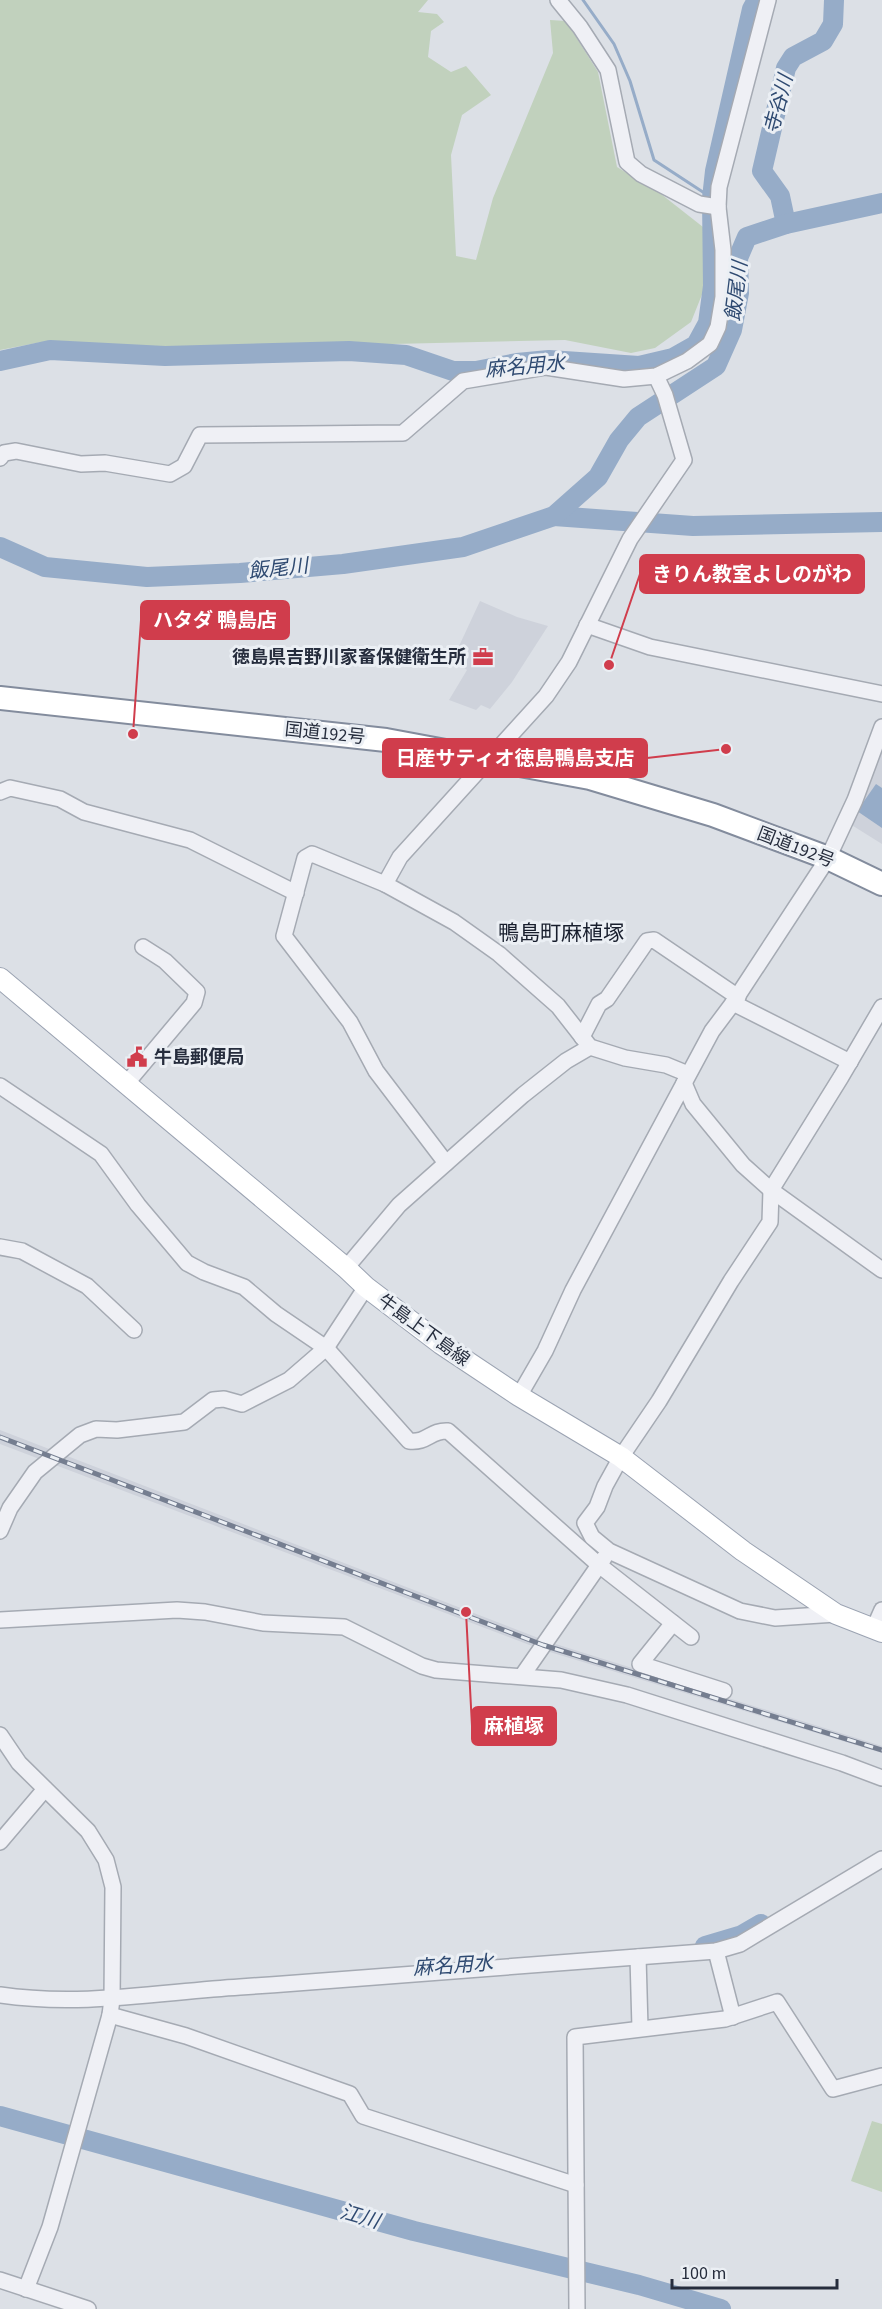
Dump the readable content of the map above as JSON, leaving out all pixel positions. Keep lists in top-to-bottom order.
{
  "streets": {
    "highway": ["国道192号"],
    "main road": ["牛島上下島線"]
  },
  "districts": ["鴨島町麻植塚"],
  "water": [
    "寺谷川",
    "飯尾川",
    "麻名用水",
    "江川"
  ],
  "places": {
    "office": ["徳島県吉野川家畜保健衛生所"],
    "other": [
      "きりん教室よしのがわ",
      "ハタダ 鴨島店",
      "日産サティオ徳島鴨島支店",
      "麻植塚"
    ],
    "public building": ["牛島郵便局"]
  },
  "scale_bar": "100 m"
}
